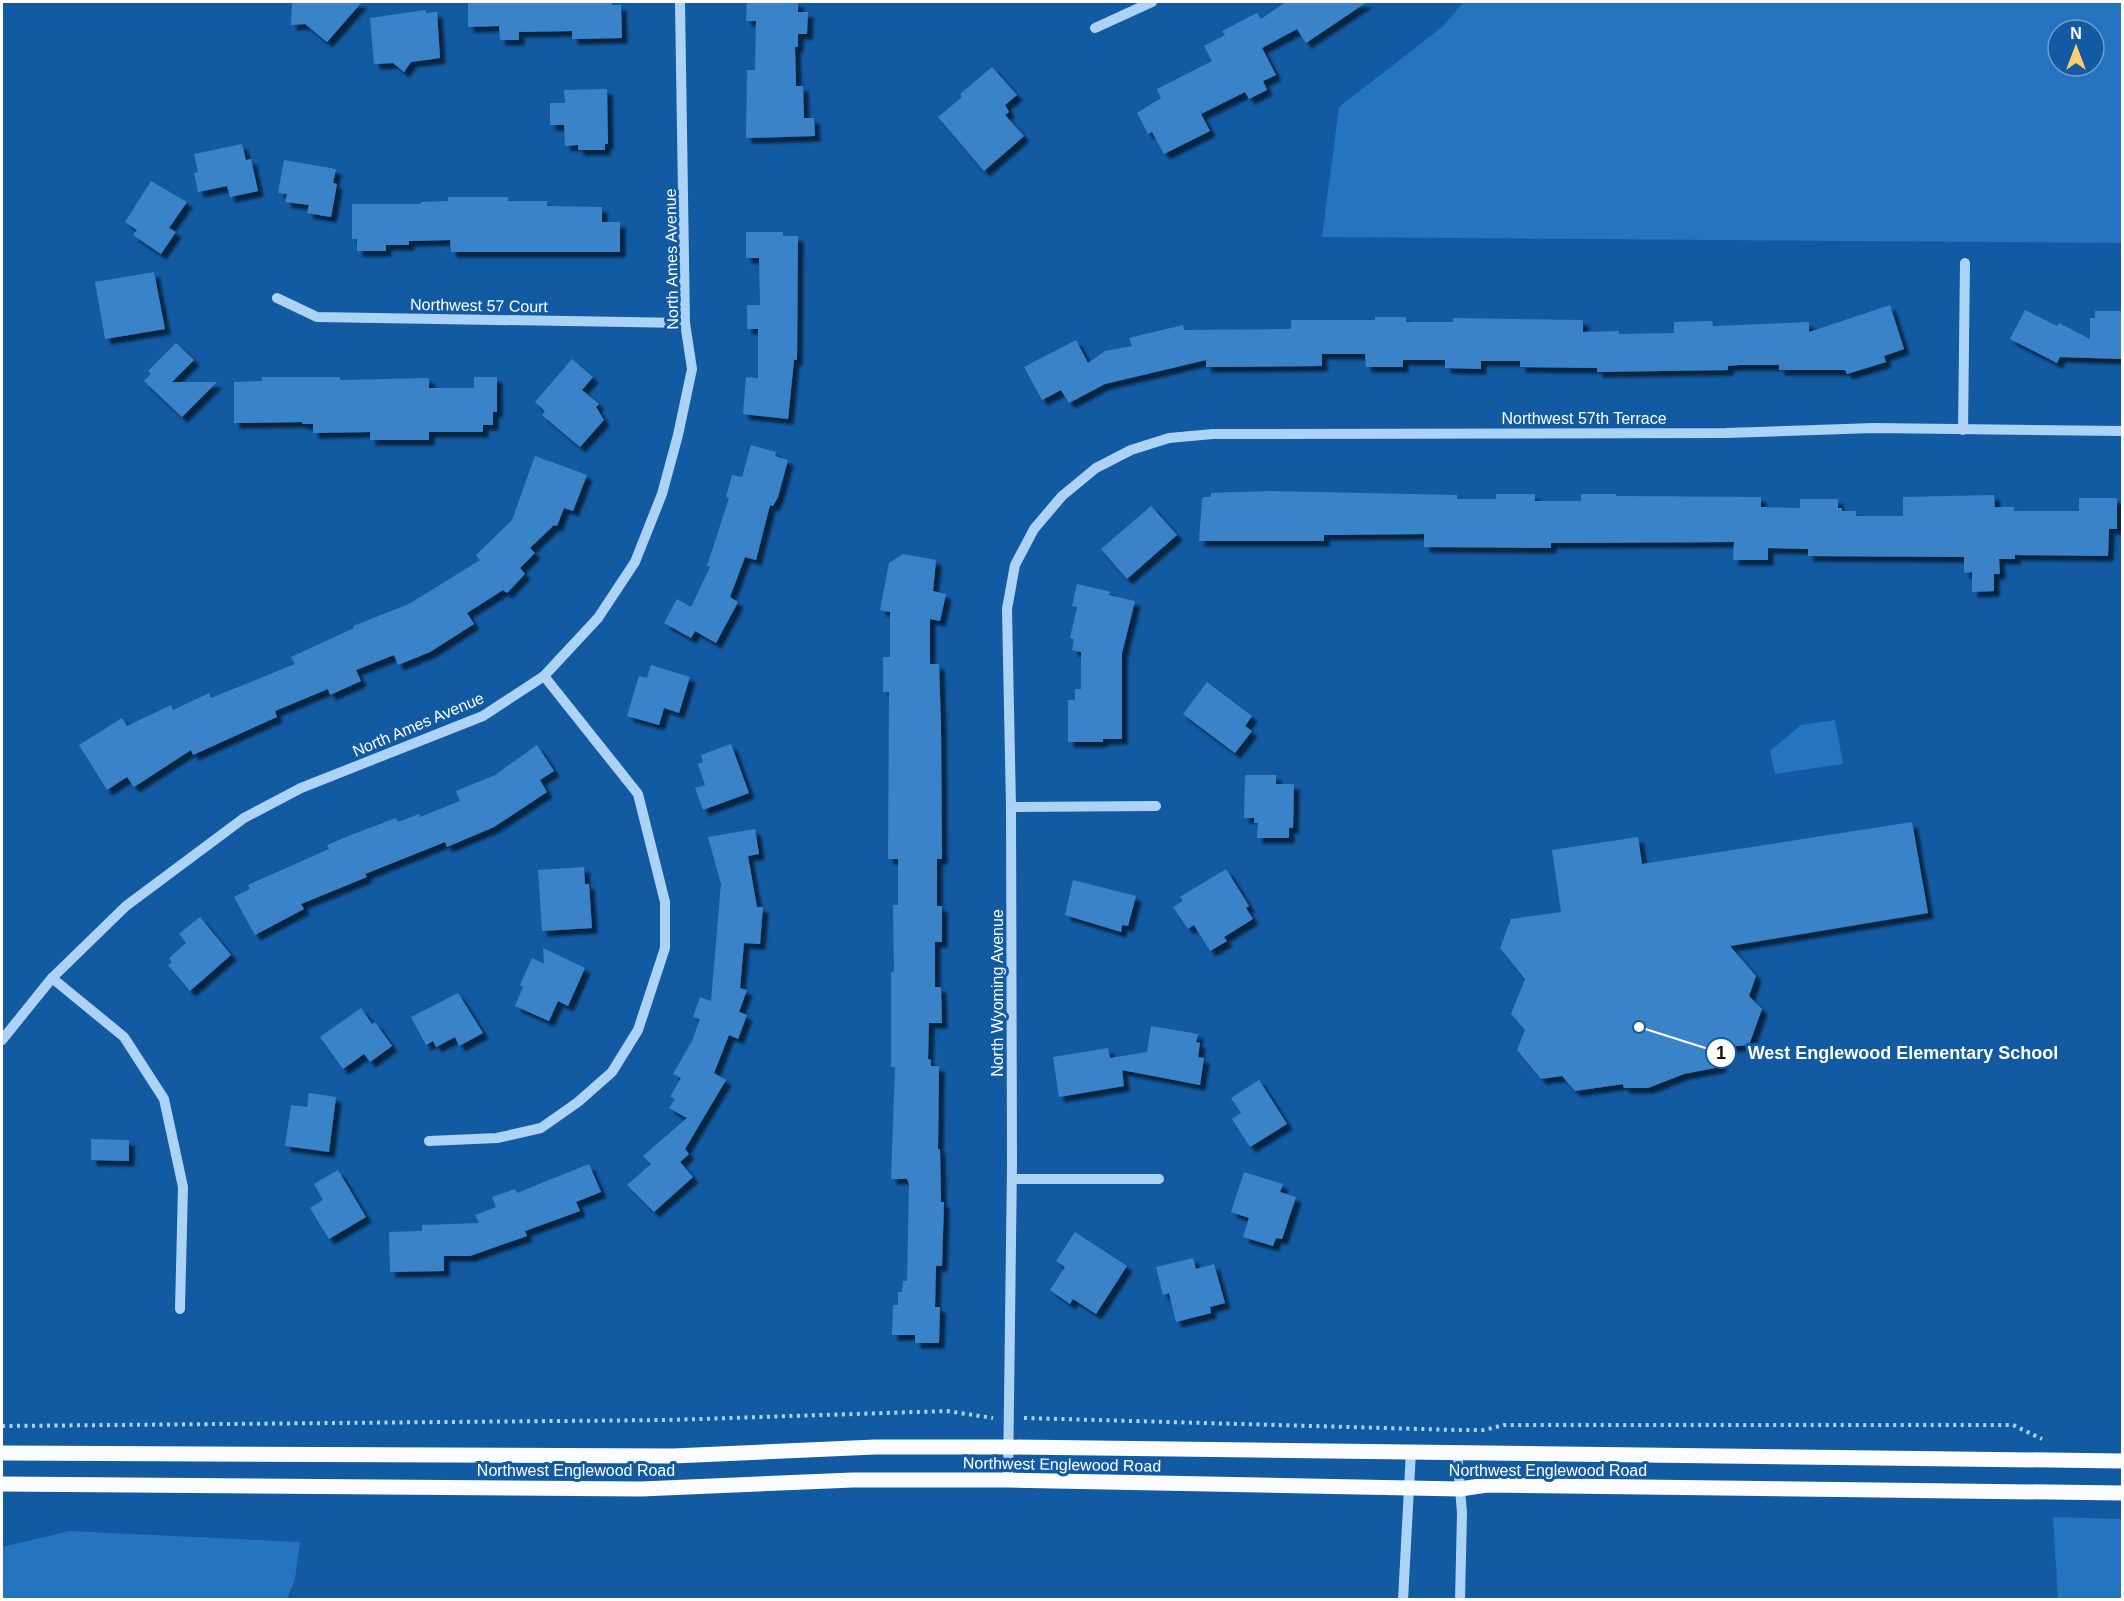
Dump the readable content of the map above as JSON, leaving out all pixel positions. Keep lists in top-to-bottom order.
{
  "streets": {
    "main road": ["Northwest Englewood Road"],
    "street": [
      "North Ames Avenue",
      "Northwest 57 Court",
      "Northwest 57th Terrace",
      "North Wyoming Avenue"
    ]
  },
  "crossings": [
    ["North Ames Avenue", "Northwest 57 Court"],
    ["Northwest 57th Terrace", "North Wyoming Avenue"],
    ["North Wyoming Avenue", "Northwest Englewood Road"]
  ],
  "places": ["West Englewood Elementary School"],
  "north": "top"
}
